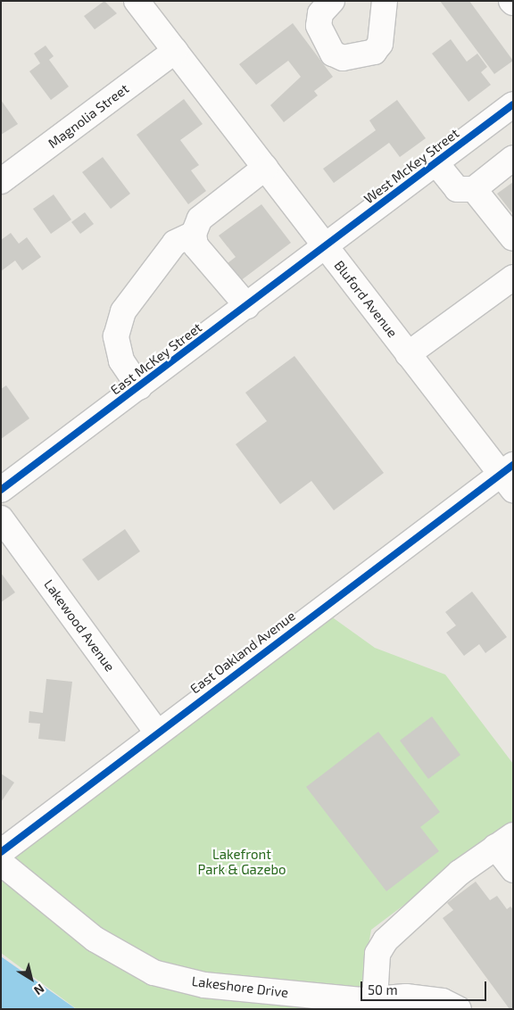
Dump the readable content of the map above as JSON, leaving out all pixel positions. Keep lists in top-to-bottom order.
{
  "streets": {
    "street": [
      "Magnolia Street",
      "West McKey Street",
      "Bluford Avenue",
      "East McKey Street",
      "Lakewood Avenue",
      "East Oakland Avenue",
      "Lakeshore Drive"
    ]
  },
  "crossings": [
    ["Magnolia Street", "Bluford Avenue"],
    ["West McKey Street", "Bluford Avenue"],
    ["West McKey Street", "East McKey Street"],
    ["Bluford Avenue", "East McKey Street"],
    ["Bluford Avenue", "East Oakland Avenue"],
    ["Lakewood Avenue", "East Oakland Avenue"]
  ],
  "parks": ["Lakefront Park & Gazebo"],
  "scale_bar": "50 m",
  "north": "bottom right"
}
